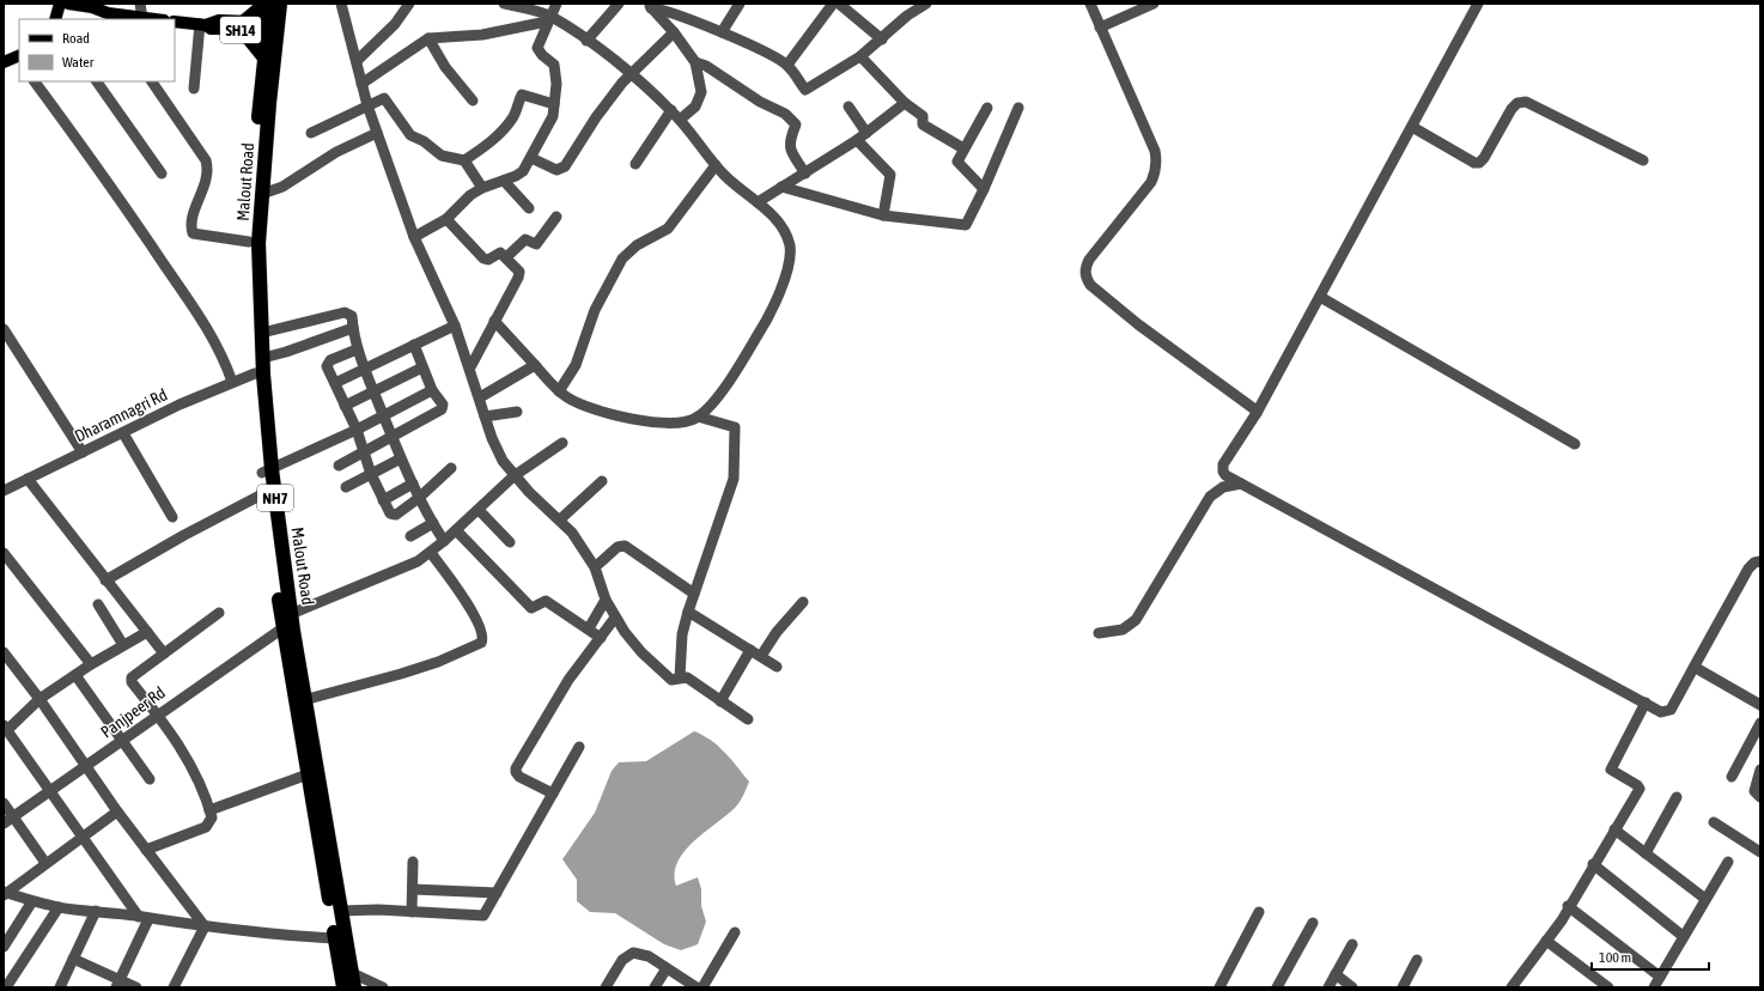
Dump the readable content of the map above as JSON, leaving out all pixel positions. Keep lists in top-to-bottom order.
{
  "streets": {
    "highway": ["Malout Road", "NH7"],
    "main road": ["SH14"],
    "street": ["Dharamnagri Rd", "Panjpeer Rd"]
  },
  "crossings": [
    ["SH14", "Malout Road"],
    ["Malout Road", "Dharamnagri Rd"],
    ["Malout Road", "Panjpeer Rd"]
  ],
  "legend": ["Road", "Water"],
  "scale_bar": "100 m"
}
